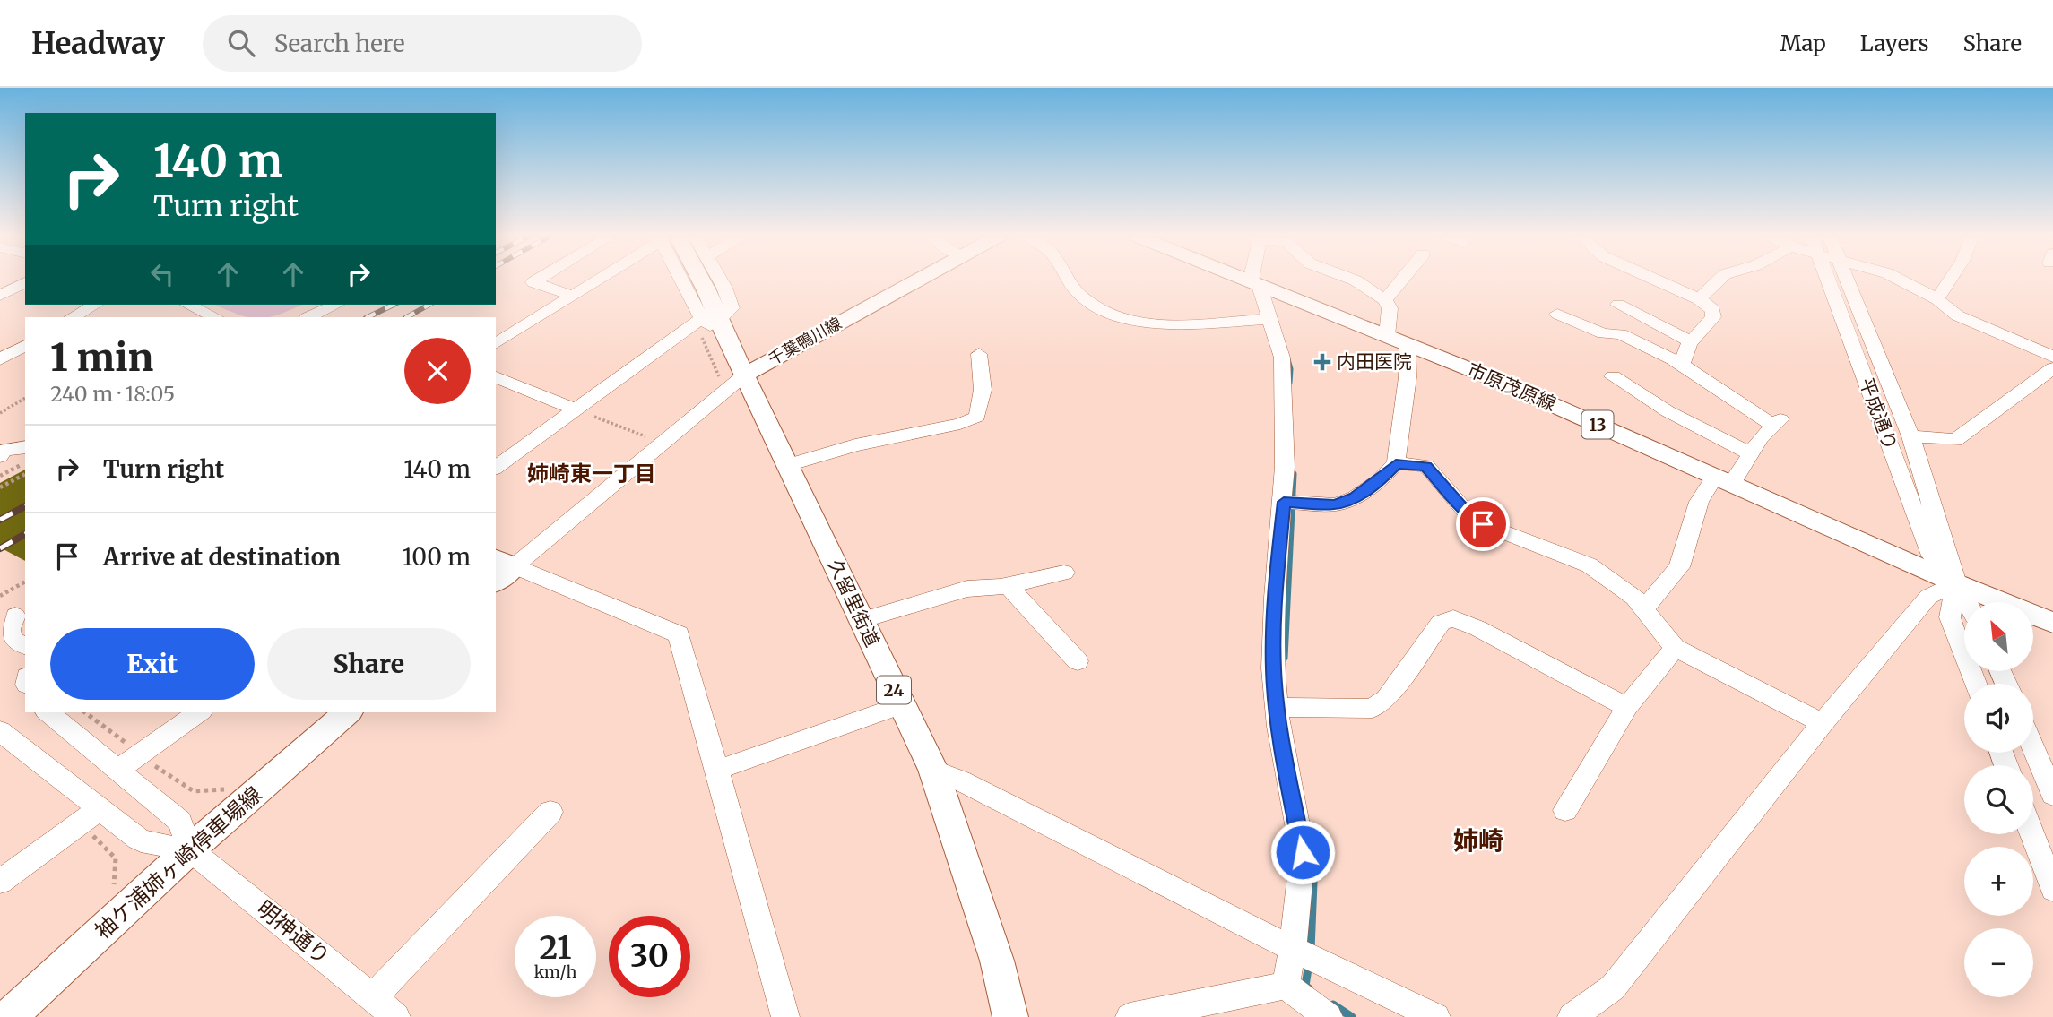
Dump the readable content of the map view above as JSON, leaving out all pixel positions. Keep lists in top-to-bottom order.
{
  "streets": {
    "main road": [
      "千葉鴨川線",
      "市原茂原線",
      "13",
      "久留里街道",
      "24",
      "袖ケ浦姉ヶ崎停車場線"
    ],
    "street": ["平成通り", "明神通り"]
  },
  "crossings": [
    ["千葉鴨川線", "久留里街道"],
    ["市原茂原線", "平成通り"],
    ["袖ケ浦姉ヶ崎停車場線", "明神通り"]
  ],
  "districts": ["姉崎東一丁目", "姉崎"],
  "places": {
    "health": ["内田医院"]
  },
  "north": "top left",
  "page": {
    "header": "Headway",
    "search": "Search here",
    "nav": ["Map", "Layers", "Share"],
    "turn": ["140 m", "Turn right"],
    "heading": ["1 min", "240 m · 18:05"],
    "list": [
      {
        "name": "Turn right",
        "value": "140 m"
      },
      {
        "name": "Arrive at destination",
        "value": "100 m"
      }
    ],
    "map_buttons": ["+", "−"],
    "buttons": ["Exit", "Share"],
    "speed": "21 km/h",
    "limit": "30"
  }
}
